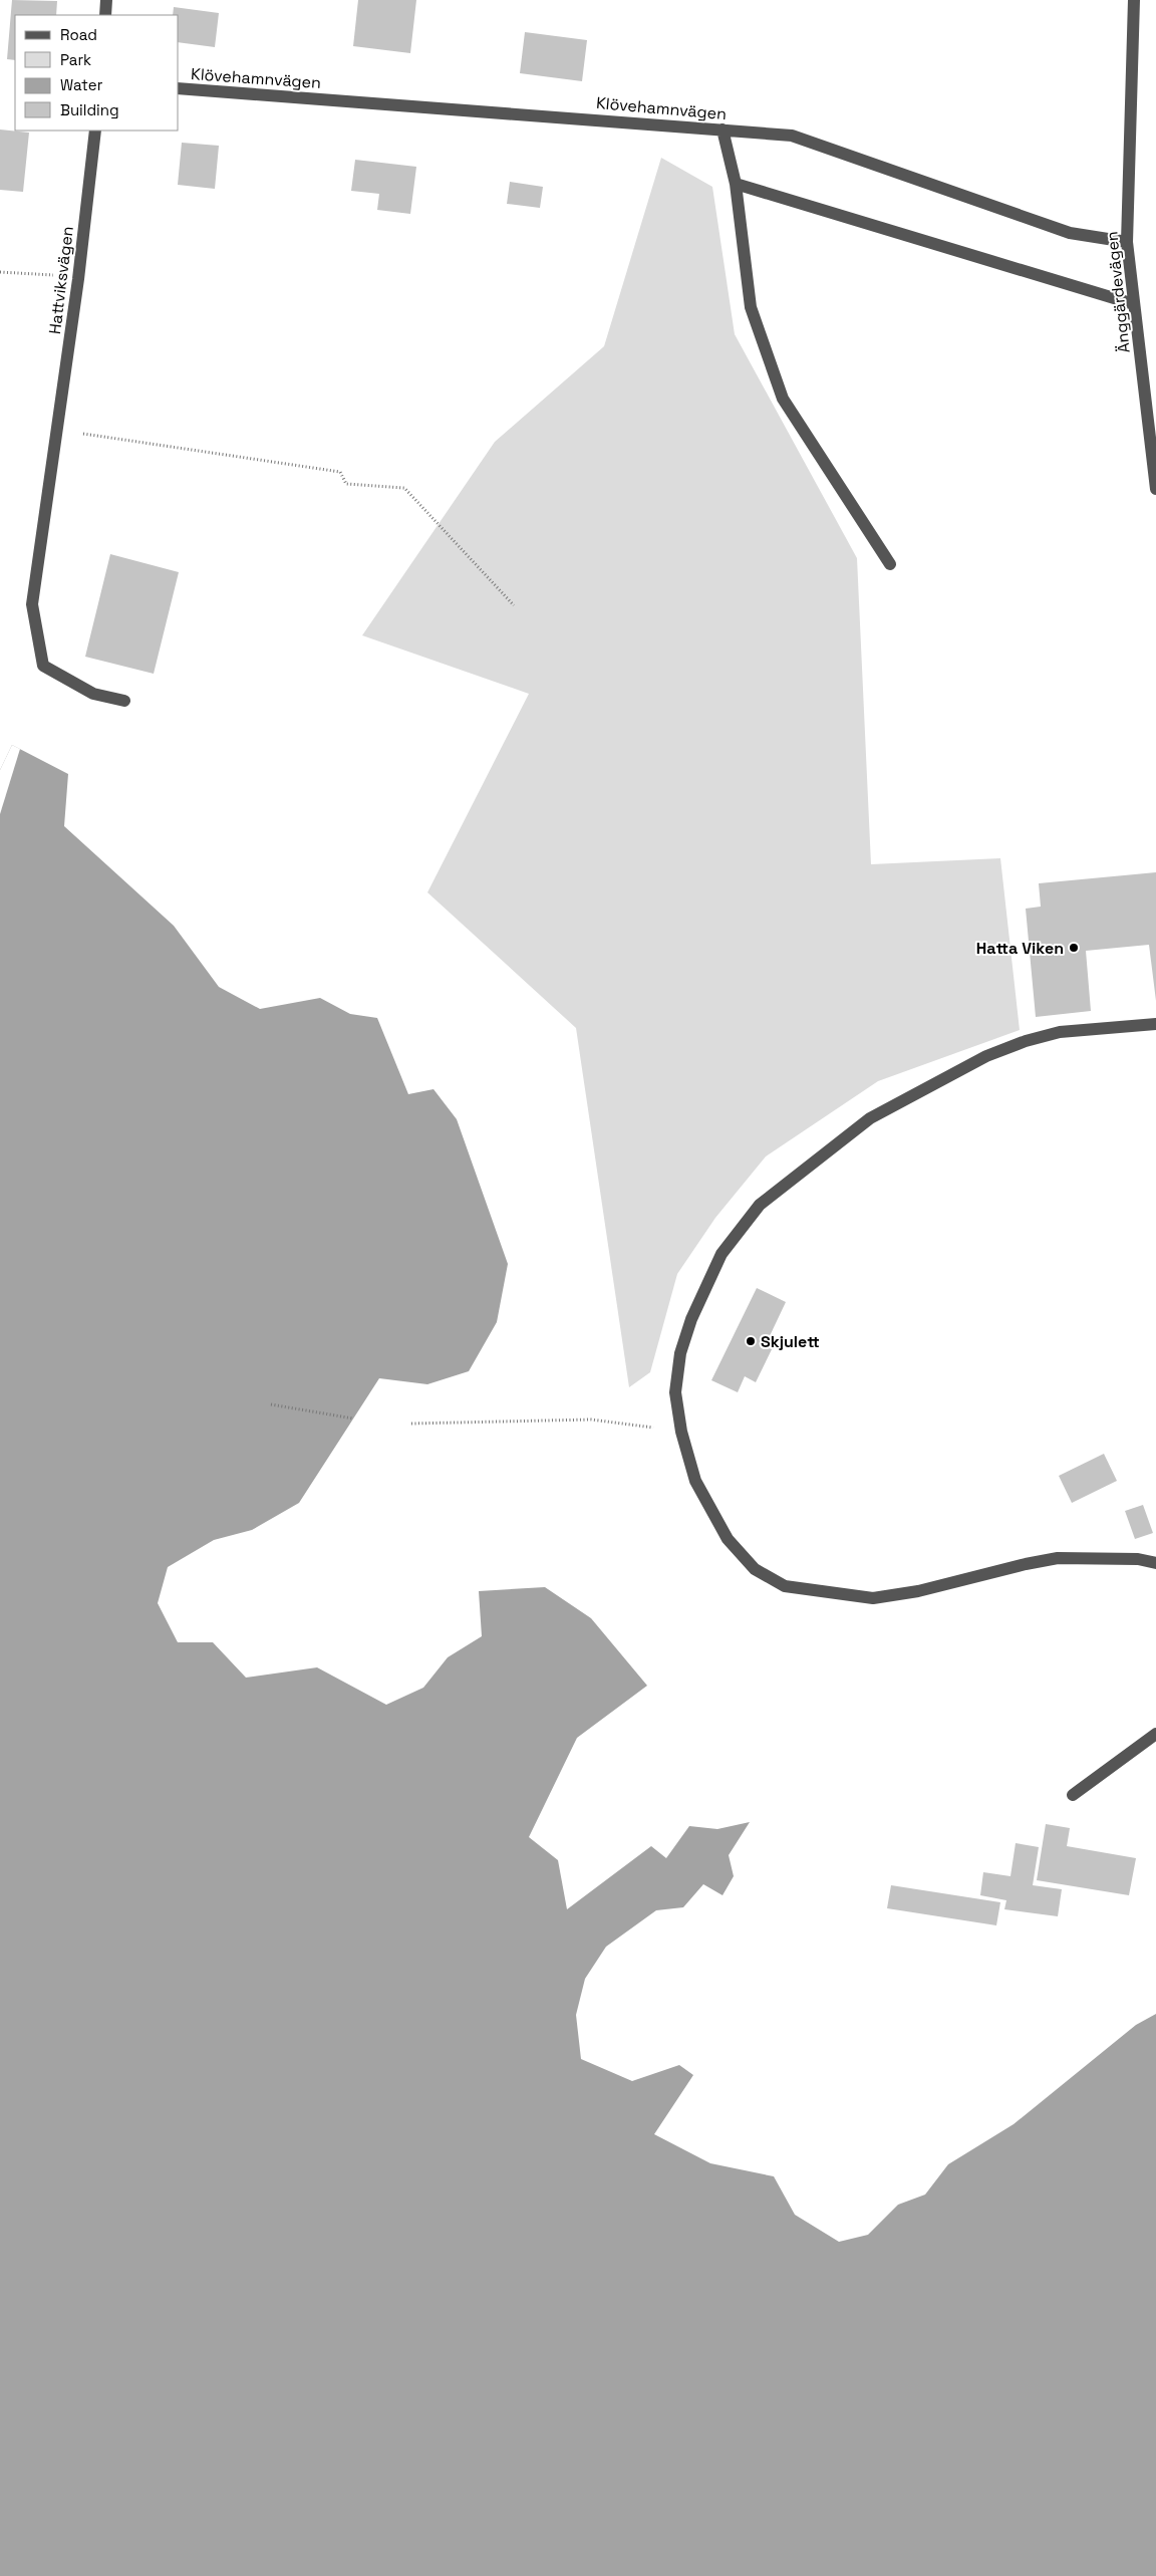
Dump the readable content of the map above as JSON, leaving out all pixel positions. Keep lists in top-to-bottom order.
{
  "streets": {
    "street": ["Klövehamnvägen", "Hattviksvägen", "Änggärdevägen"]
  },
  "crossings": [
    ["Klövehamnvägen", "Änggärdevägen"]
  ],
  "places": ["Hatta Viken", "Skjulett"],
  "legend": [
    "Road",
    "Park",
    "Water",
    "Building"
  ]
}
